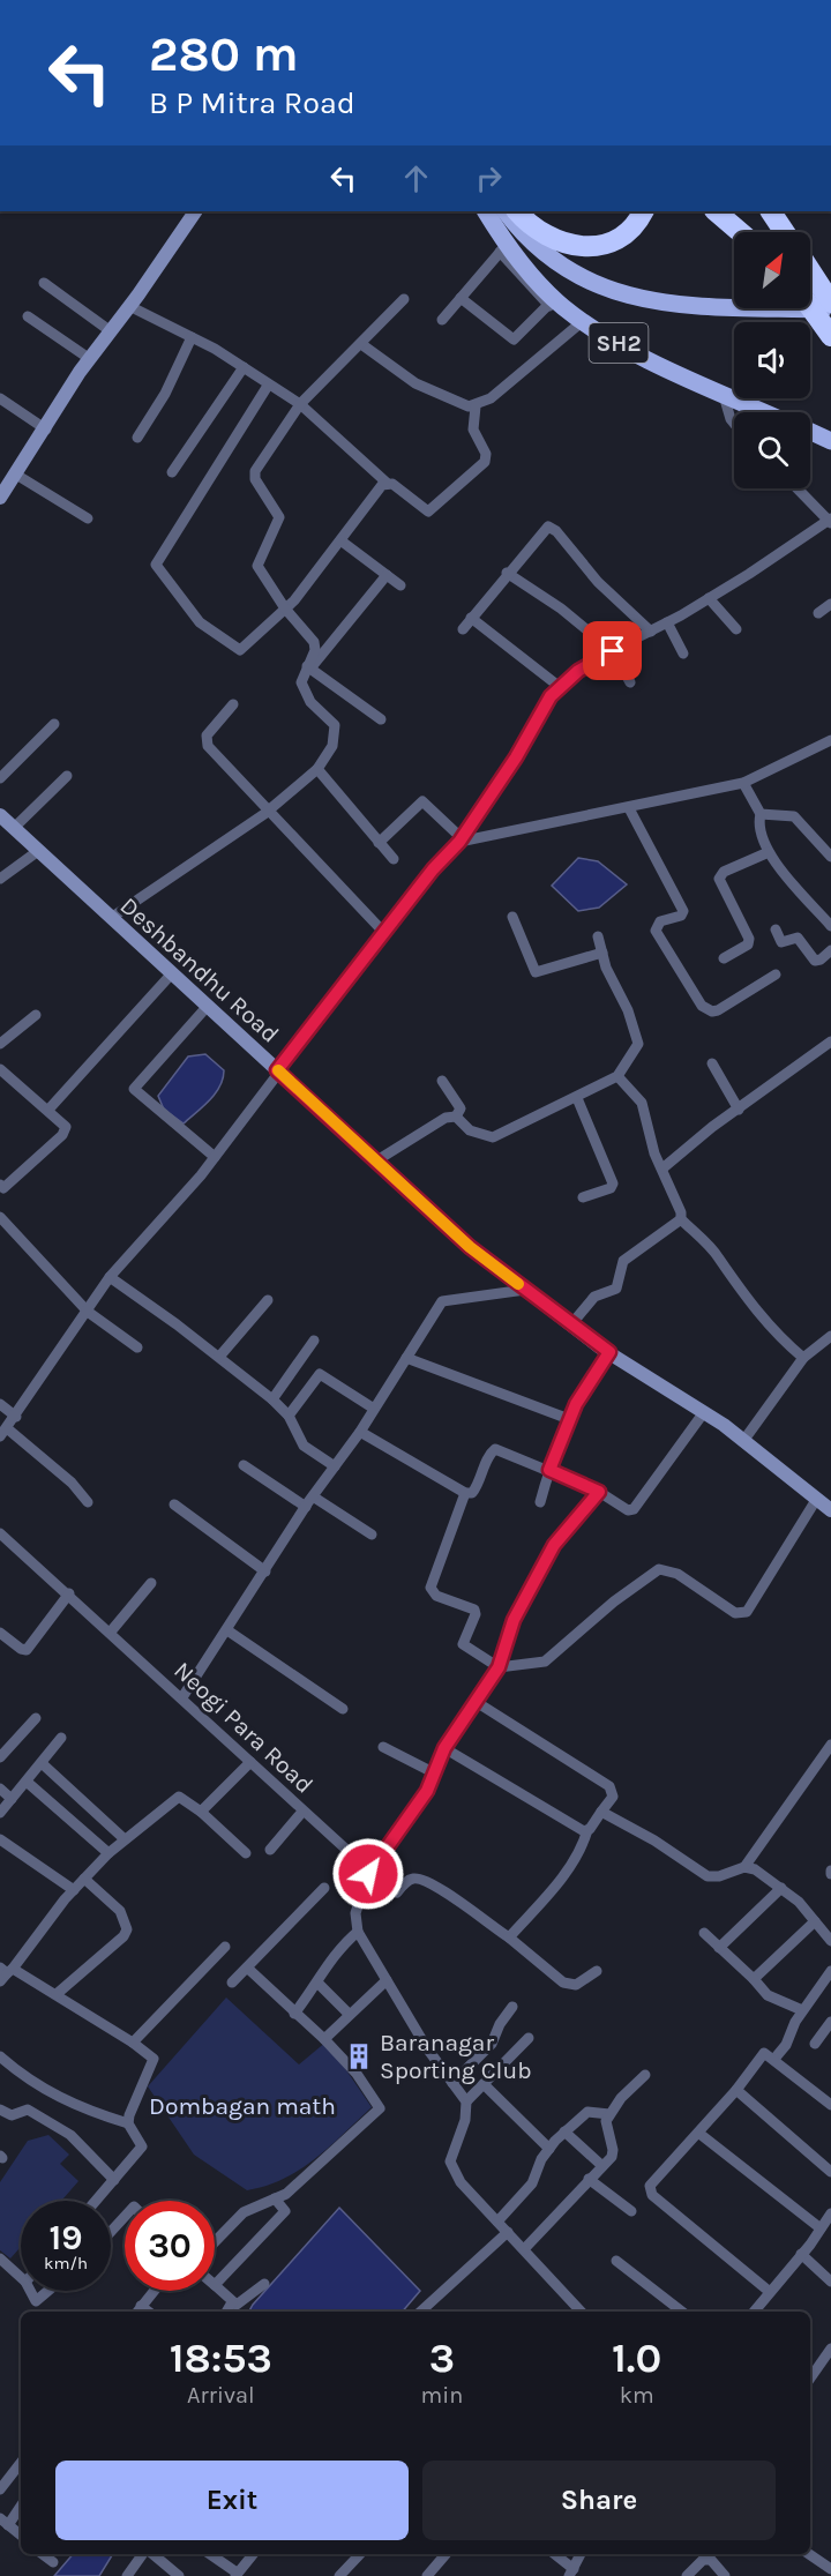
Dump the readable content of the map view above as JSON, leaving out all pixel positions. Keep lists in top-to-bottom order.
{
  "streets": {
    "main road": ["SH2"],
    "street": ["Deshbandhu Road", "Neogi Para Road"]
  },
  "parks": ["Dombagan math"],
  "places": {
    "building": ["Baranagar Sporting Club"]
  },
  "north": "top right",
  "page": {
    "turn": ["280 m", "B P Mitra Road"],
    "speed": "19 km/h",
    "limit": "30",
    "eta": [
      "18:53",
      "Arrival",
      "3",
      "min",
      "1.0",
      "km"
    ],
    "buttons": ["Exit", "Share"]
  }
}
